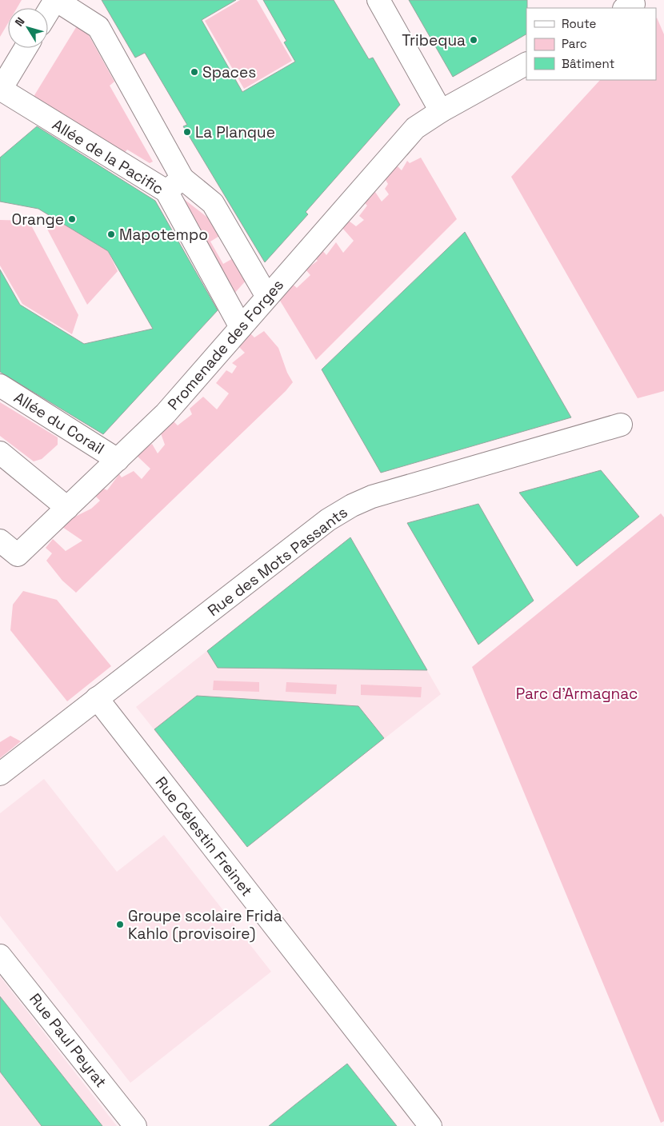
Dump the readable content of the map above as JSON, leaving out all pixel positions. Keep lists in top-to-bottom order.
{
  "streets": {
    "street": [
      "Allée de la Pacific",
      "Promenade des Forges",
      "Allée du Corail",
      "Rue des Mots Passants",
      "Rue Célestin Freinet",
      "Rue Paul Peyrat"
    ]
  },
  "crossings": [
    ["Allée de la Pacific", "Promenade des Forges"],
    ["Promenade des Forges", "Allée du Corail"],
    ["Rue des Mots Passants", "Rue Célestin Freinet"]
  ],
  "parks": ["Parc d'Armagnac"],
  "places": [
    "Tribequa",
    "Spaces",
    "La Planque",
    "Orange",
    "Mapotempo",
    "Groupe scolaire Frida Kahlo (provisoire)"
  ],
  "legend": ["Route", "Parc", "Bâtiment"],
  "north": "top left"
}
